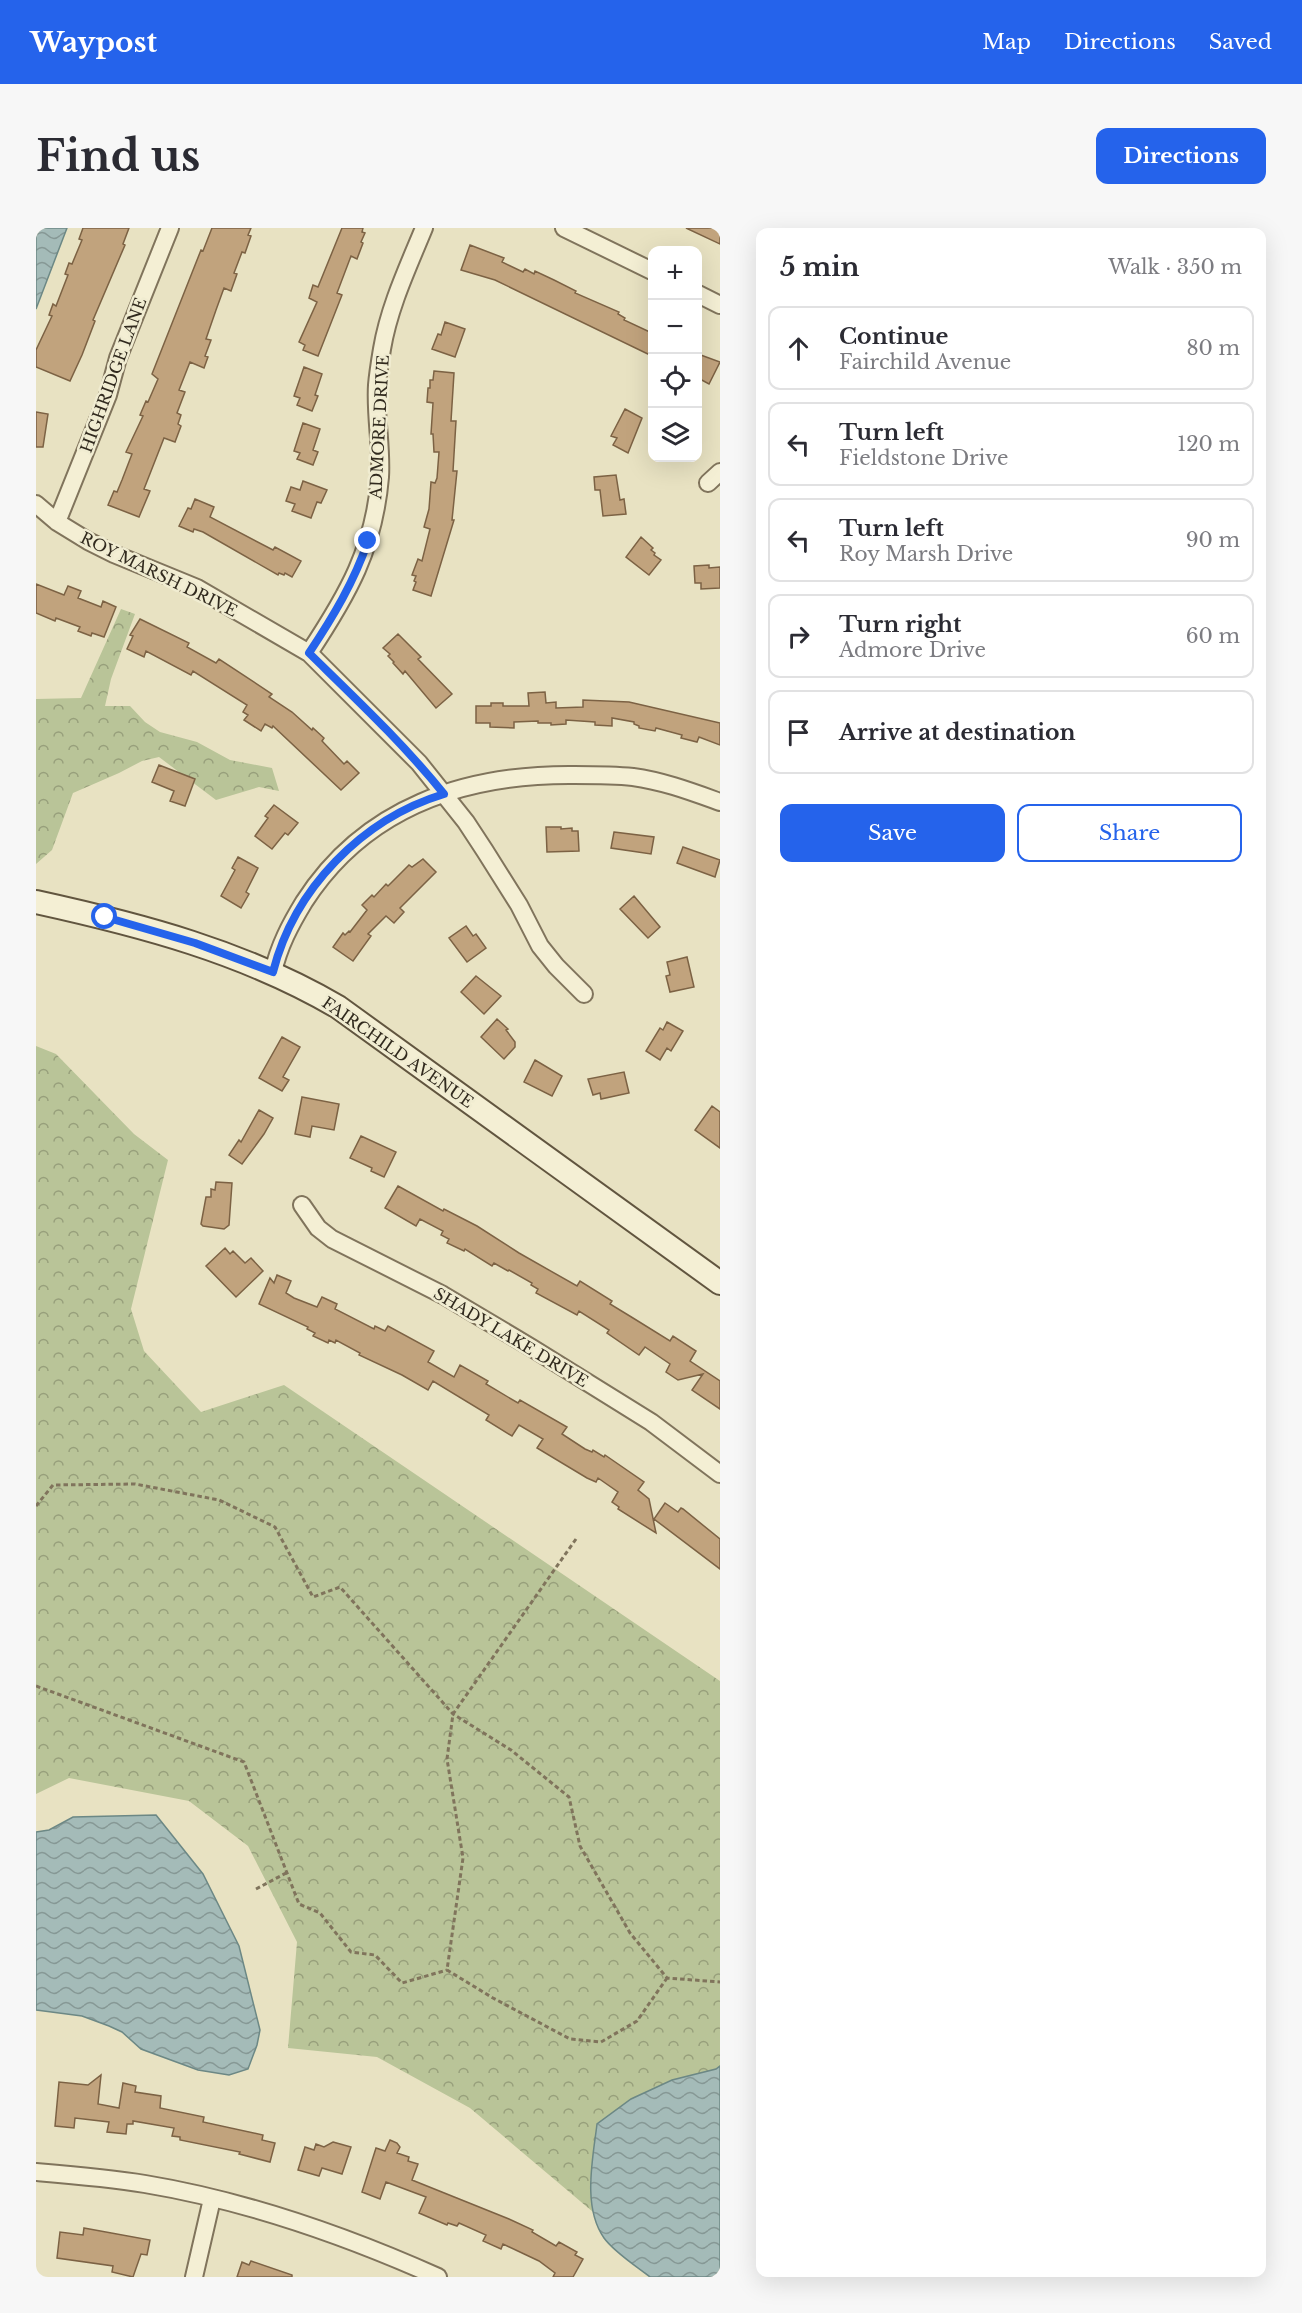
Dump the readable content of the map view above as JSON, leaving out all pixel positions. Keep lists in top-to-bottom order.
{
  "streets": {
    "main road": ["FAIRCHILD AVENUE"],
    "street": [
      "HIGHRIDGE LANE",
      "ADMORE DRIVE",
      "ROY MARSH DRIVE",
      "SHADY LAKE DRIVE"
    ]
  },
  "crossings": [
    ["HIGHRIDGE LANE", "ROY MARSH DRIVE"],
    ["ADMORE DRIVE", "ROY MARSH DRIVE"]
  ],
  "page": {
    "header": "Waypost",
    "nav": ["Map", "Directions", "Saved"],
    "buttons": [
      "Directions",
      ["Save", "Share"]
    ],
    "title": "Find us",
    "heading": ["5 min", "Walk · 350 m"],
    "map_buttons": ["+", "−"],
    "list": [
      ["Continue", "Fairchild Avenue", "80 m"],
      ["Turn left", "Fieldstone Drive", "120 m"],
      ["Turn left", "Roy Marsh Drive", "90 m"],
      ["Turn right", "Admore Drive", "60 m"],
      "Arrive at destination"
    ]
  }
}
